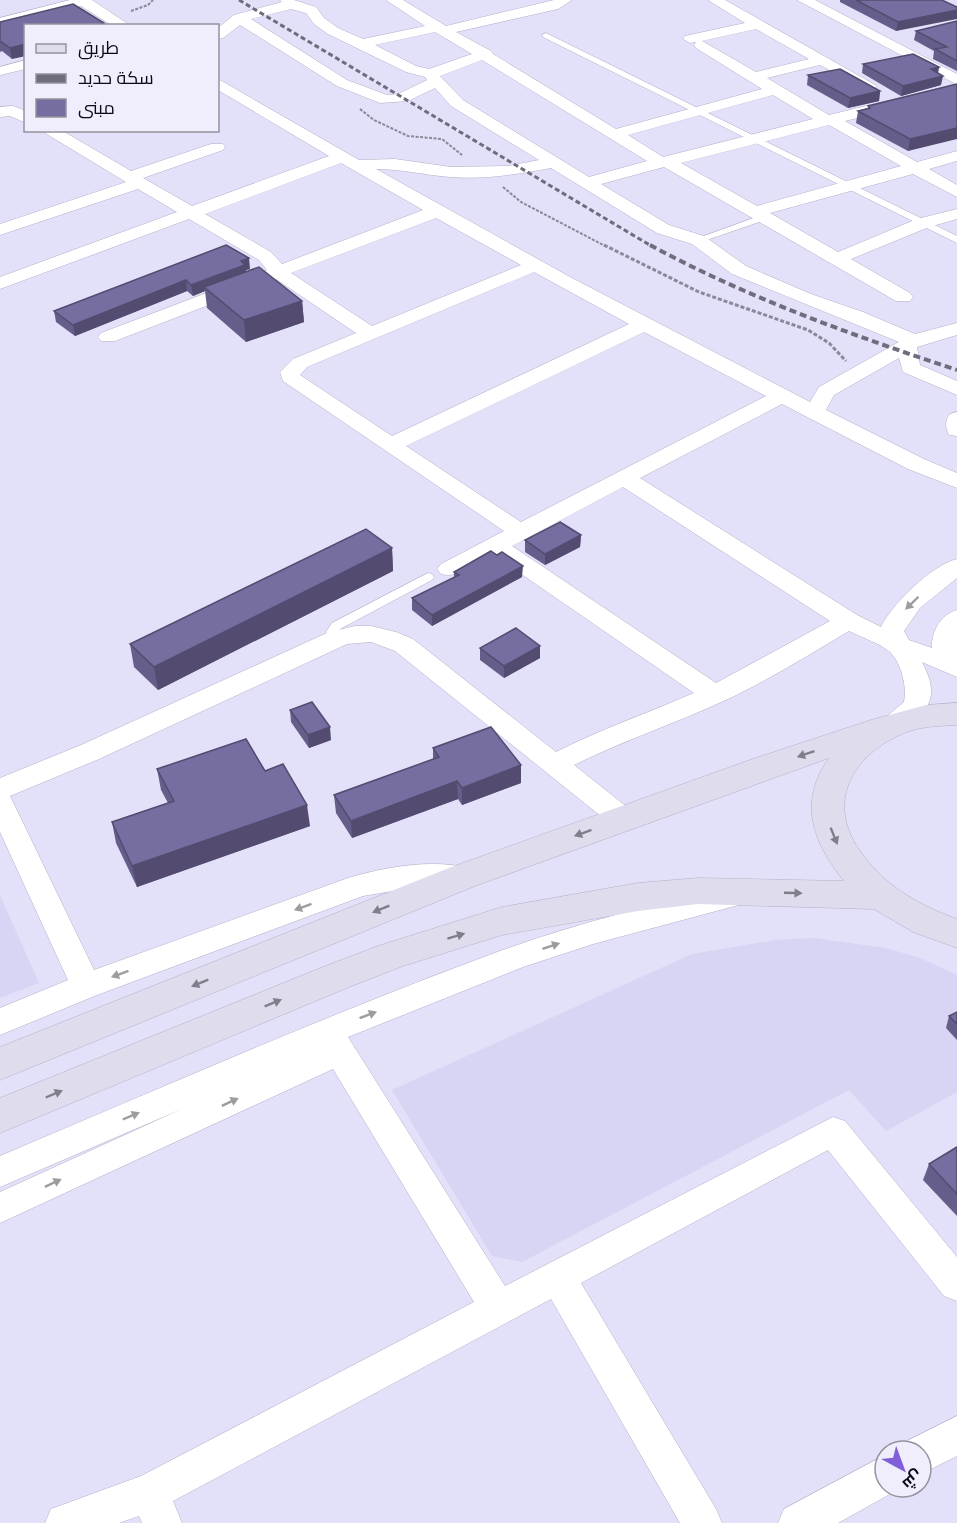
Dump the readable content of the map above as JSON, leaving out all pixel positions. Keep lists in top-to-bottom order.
{
  "legend": ["طريق", "سكة حديد", "مبنى"],
  "north": "bottom right"
}
